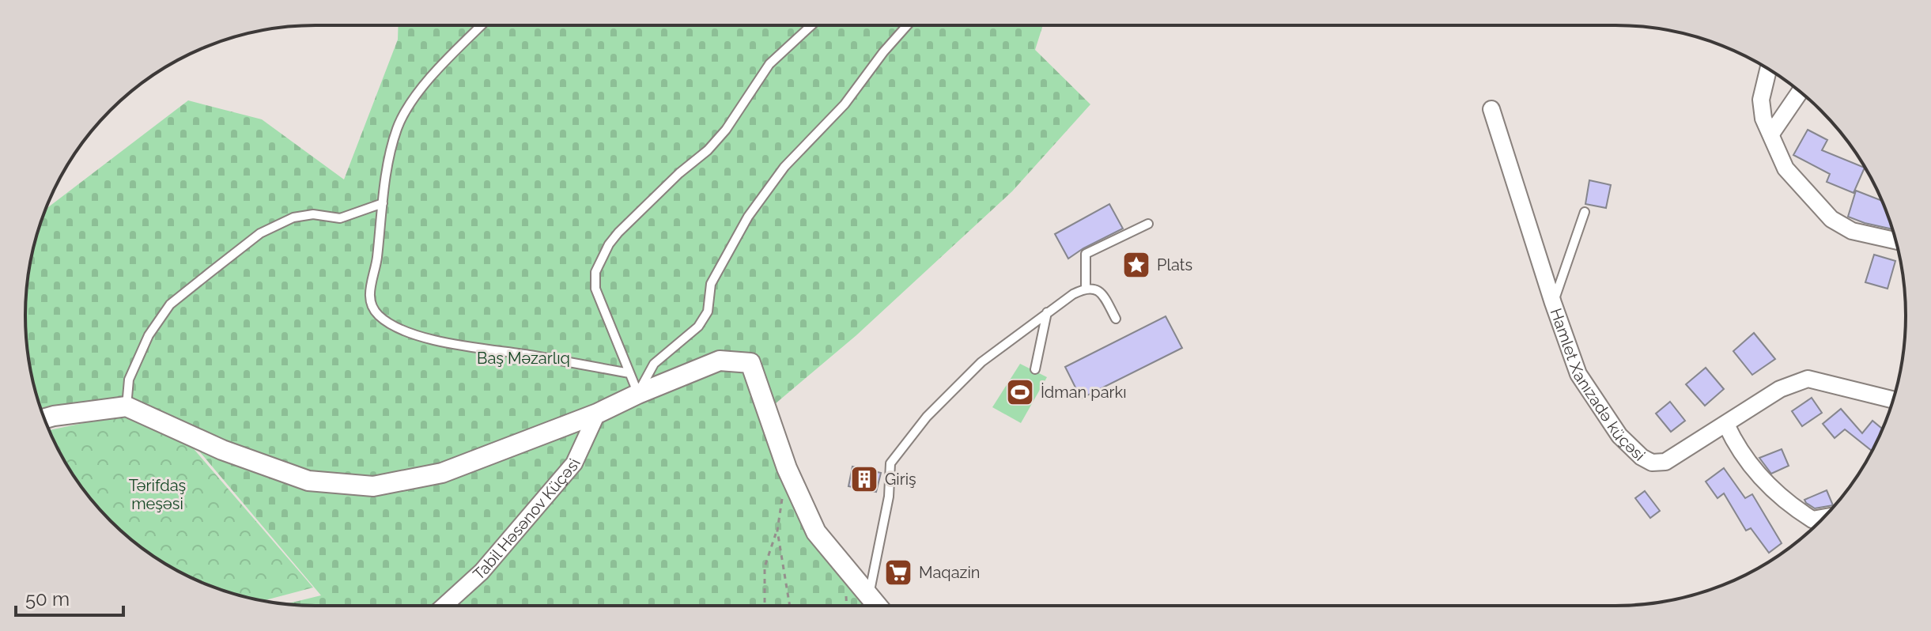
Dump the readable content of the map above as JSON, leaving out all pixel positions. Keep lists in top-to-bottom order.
{
  "streets": {
    "street": ["Hamlet Xanızadə küçəsi", "Tabil Həsənov Küçəsi"]
  },
  "parks": ["Baş Məzarlıq", "Tərifdaş meşəsi"],
  "places": {
    "place": ["Plats"],
    "sports": ["İdman parkı"],
    "building": ["Giriş"],
    "supermarket": ["Maqazin"]
  },
  "scale_bar": "50 m"
}
